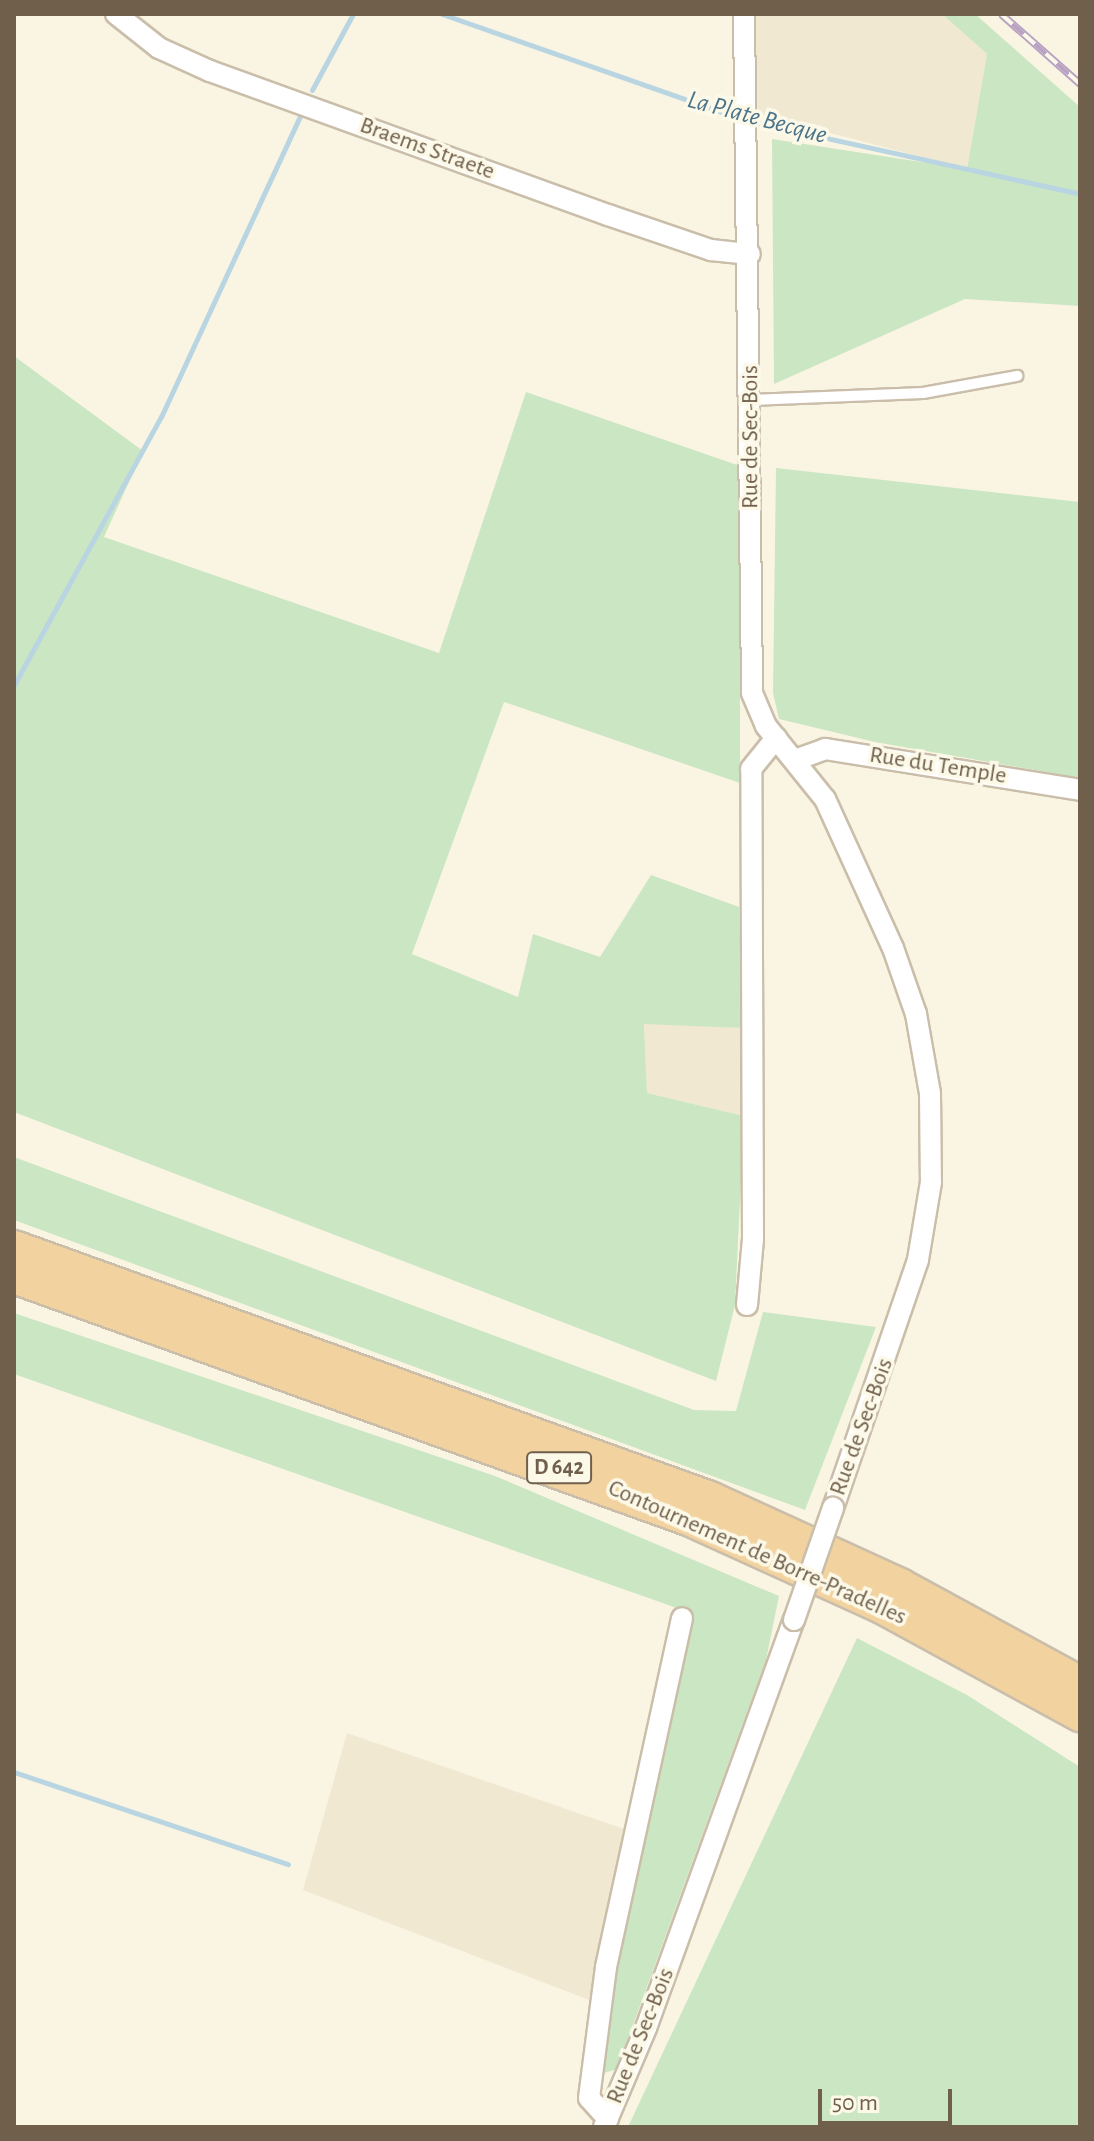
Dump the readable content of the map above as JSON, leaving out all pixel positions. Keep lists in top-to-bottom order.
{
  "streets": {
    "highway": ["D 642", "Contournement de Borre-Pradelles"],
    "street": ["Braems Straete", "Rue de Sec-Bois", "Rue du Temple"]
  },
  "crossings": [
    ["Braems Straete", "Rue de Sec-Bois"],
    ["Rue de Sec-Bois", "Rue du Temple"]
  ],
  "water": ["La Plate Becque"],
  "scale_bar": "50 m"
}
